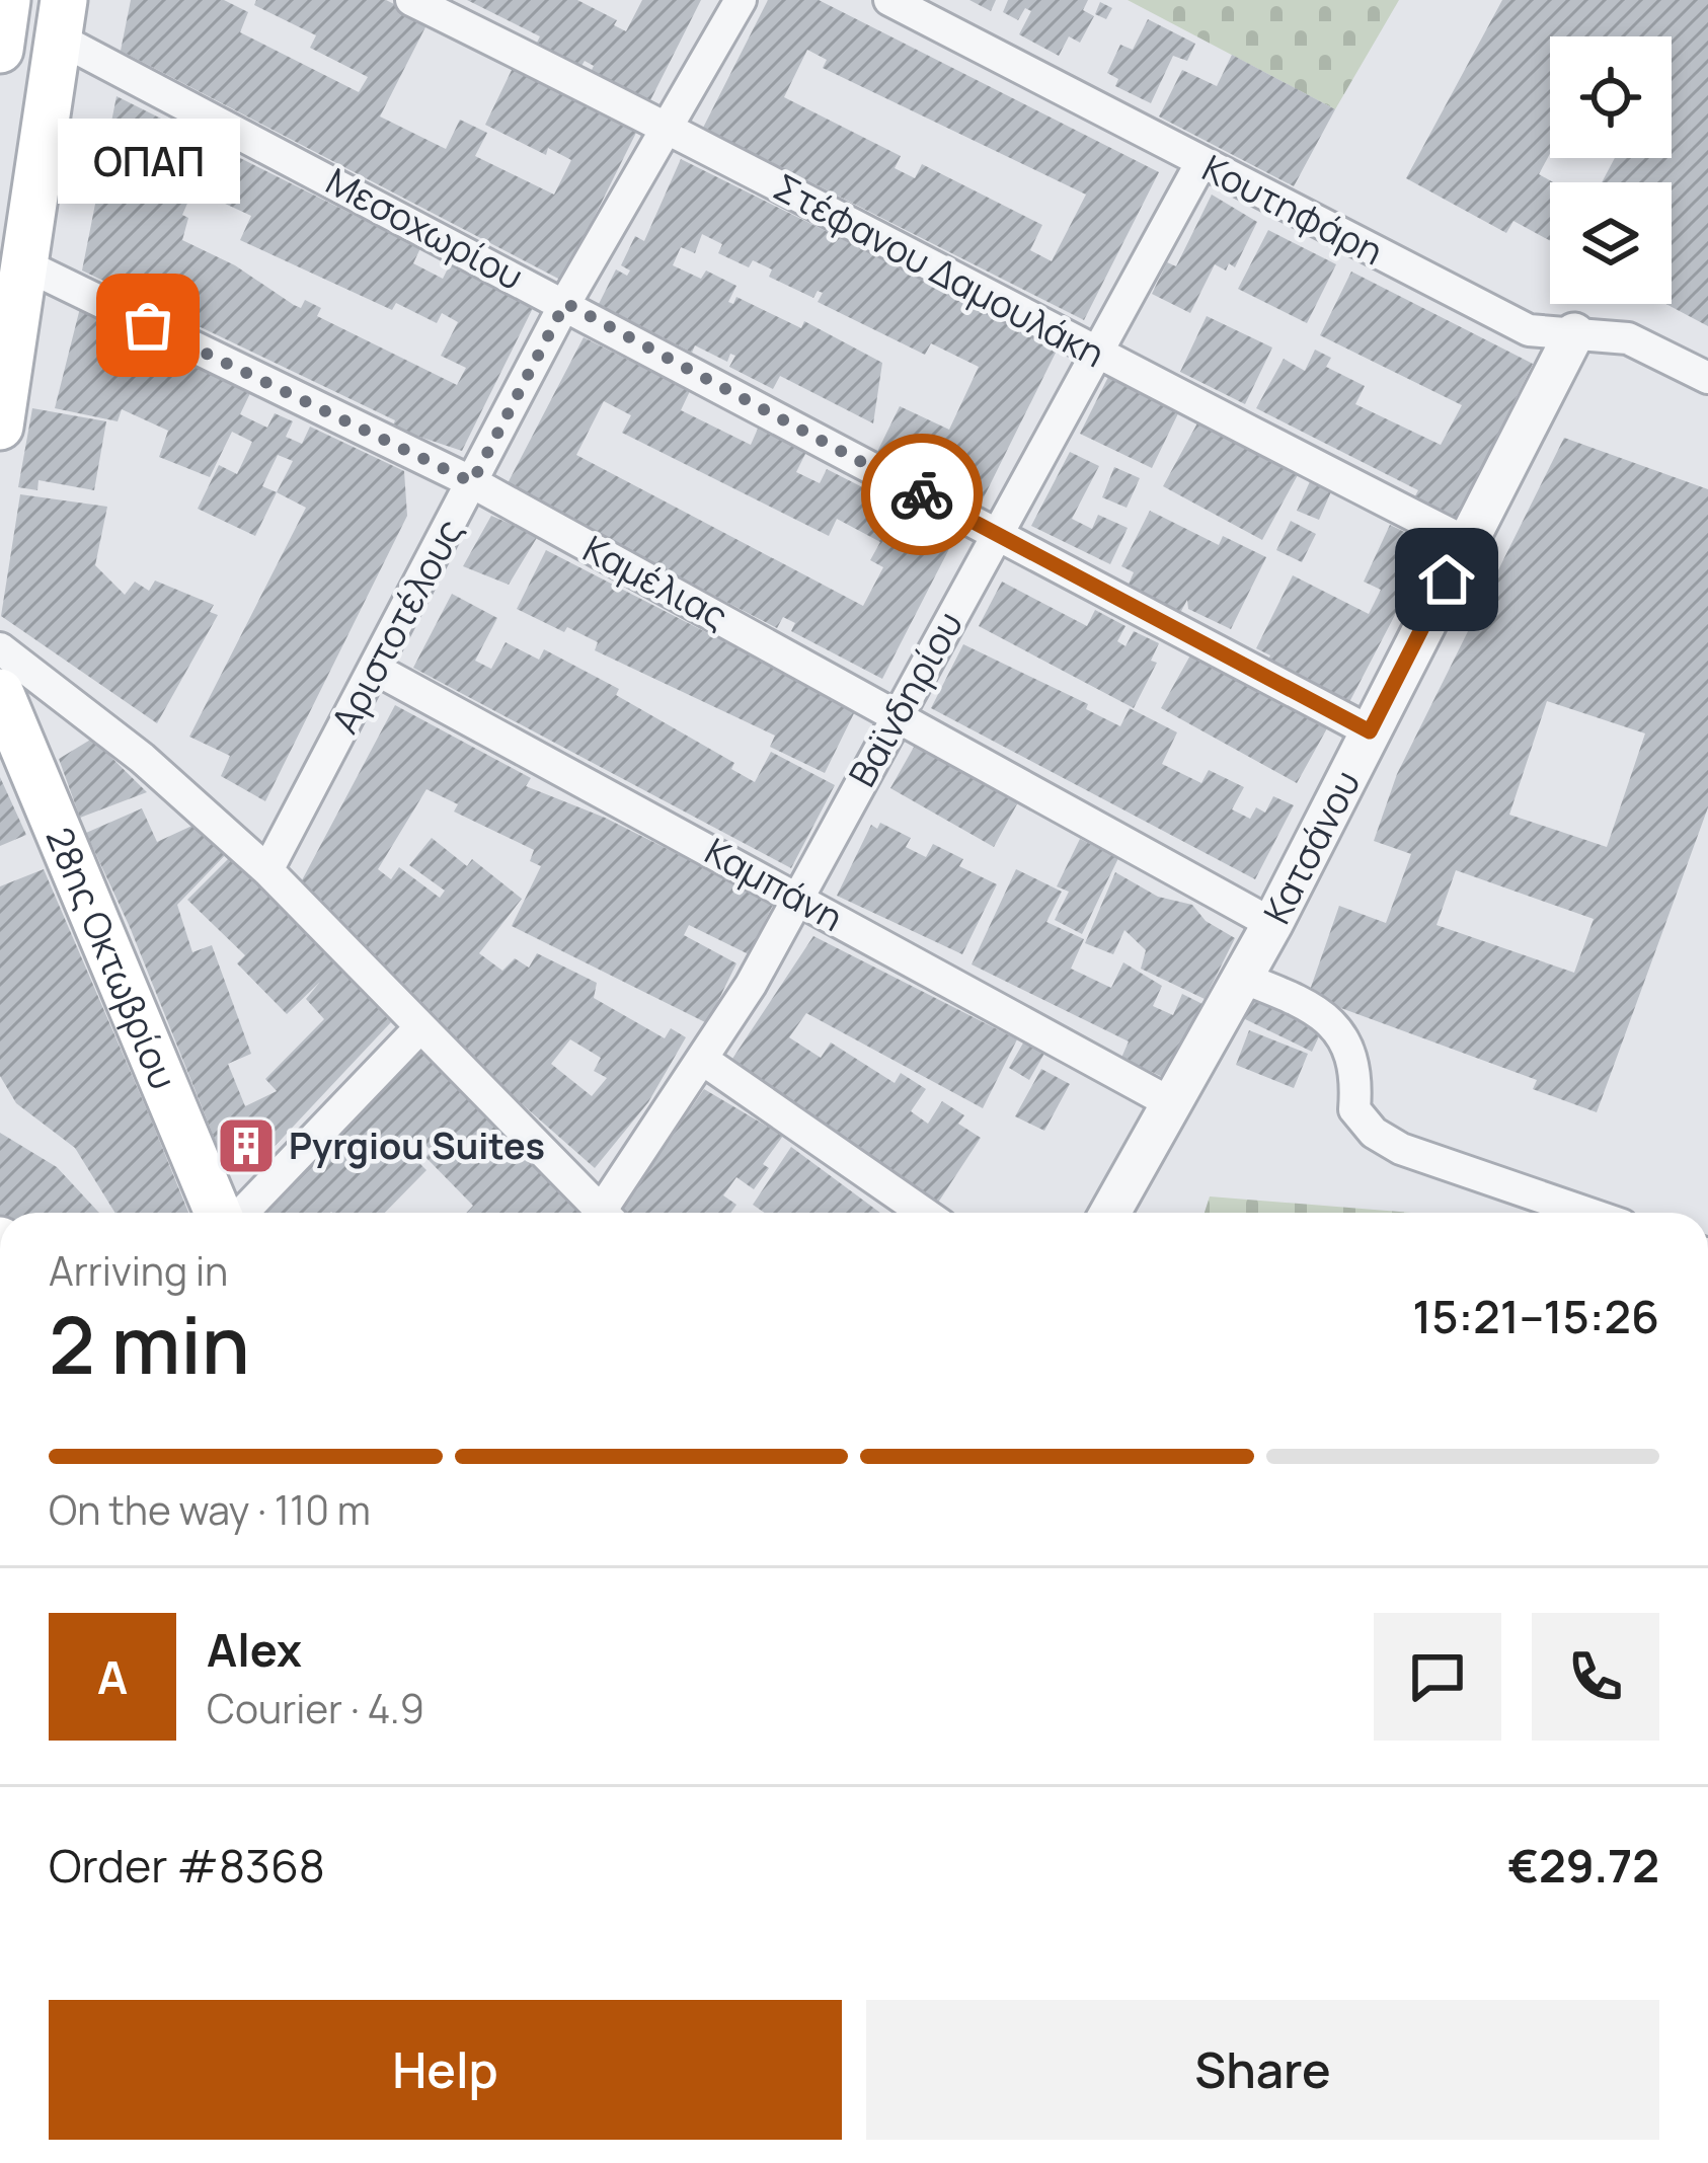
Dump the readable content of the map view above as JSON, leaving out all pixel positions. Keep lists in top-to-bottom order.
{
  "streets": {
    "main road": ["28ης Οκτωβρίου"],
    "street": [
      "Κουτηφάρη",
      "Μεσοχωρίου",
      "Στέφανου Δαμουλάκη",
      "Καμέλιας",
      "Αριστοτέλους",
      "Βαϊνδηρίου",
      "Κατσάνου",
      "Καμπάνη"
    ]
  },
  "crossings": [
    ["Κουτηφάρη", "Βαϊνδηρίου"],
    ["Κουτηφάρη", "Κατσάνου"],
    ["Μεσοχωρίου", "Αριστοτέλους"],
    ["Μεσοχωρίου", "Βαϊνδηρίου"],
    ["Μεσοχωρίου", "Κατσάνου"],
    ["Στέφανου Δαμουλάκη", "Αριστοτέλους"],
    ["Στέφανου Δαμουλάκη", "Βαϊνδηρίου"],
    ["Στέφανου Δαμουλάκη", "Κατσάνου"],
    ["Καμέλιας", "Αριστοτέλους"],
    ["Καμέλιας", "Βαϊνδηρίου"],
    ["Καμέλιας", "Κατσάνου"],
    ["Αριστοτέλους", "Καμπάνη"],
    ["Βαϊνδηρίου", "Καμπάνη"],
    ["Κατσάνου", "Καμπάνη"]
  ],
  "places": {
    "other": ["ΟΠΑΠ"],
    "building": ["Pyrgiou Suites"]
  },
  "page": {
    "bubble": "ΟΠΑΠ",
    "heading": ["2 min", "Arriving in", "15:21–15:26"],
    "panel": [
      "Alex",
      "Courier · 4.9",
      "Order #8368",
      "€29.72"
    ],
    "bar": "On the way · 110 m",
    "round": "A",
    "buttons": ["Help", "Share"]
  }
}
